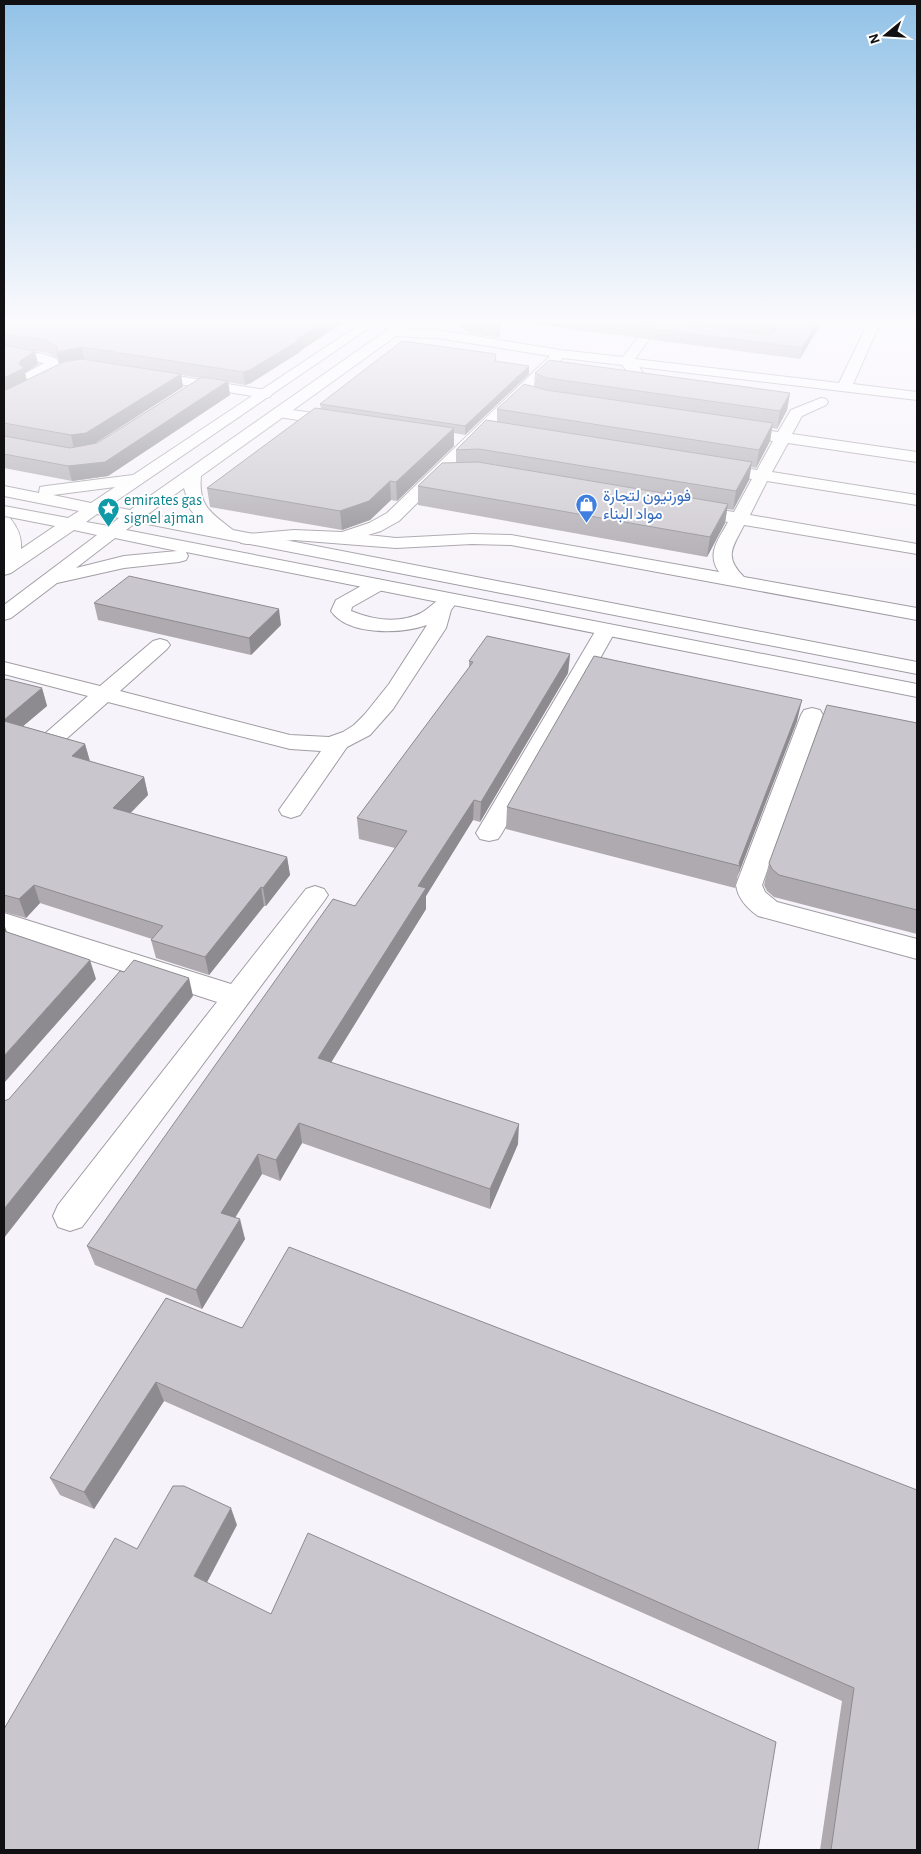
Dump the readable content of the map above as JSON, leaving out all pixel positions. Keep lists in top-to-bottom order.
{
  "places": {
    "shop": ["فورتيون لتجارة مواد البناء"],
    "place": ["emirates gas signel ajman"]
  },
  "north": "left"
}
